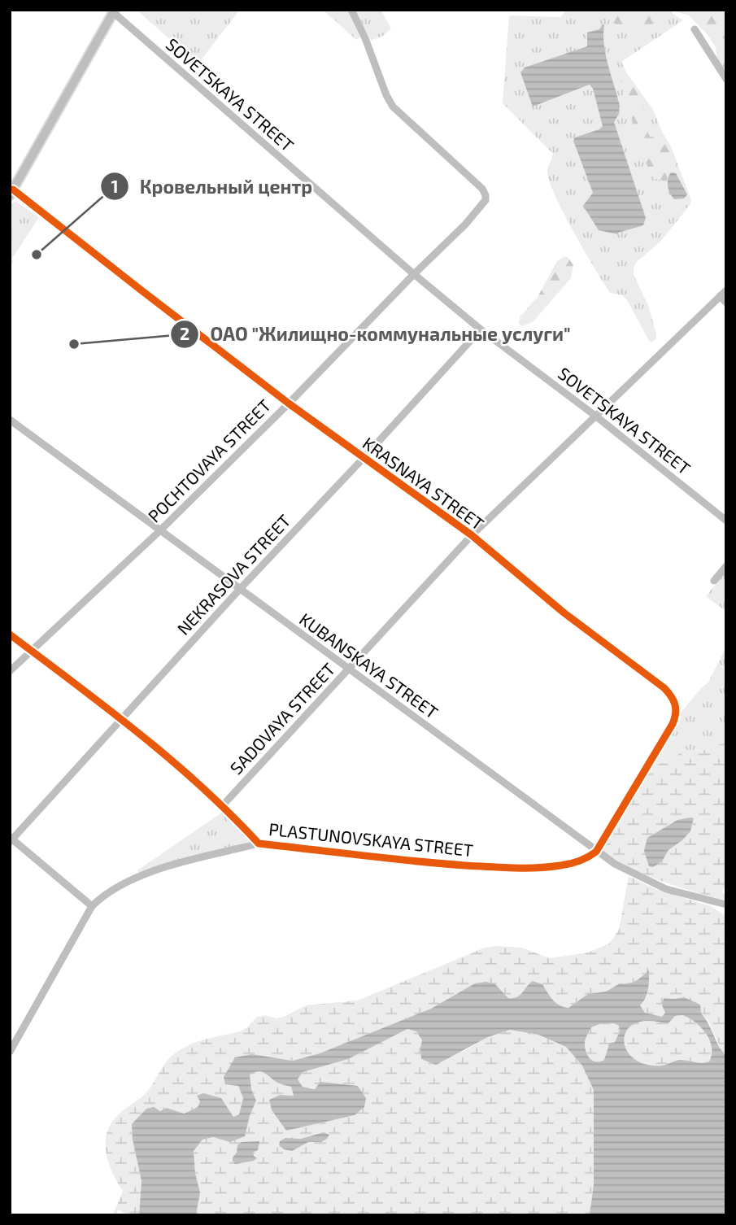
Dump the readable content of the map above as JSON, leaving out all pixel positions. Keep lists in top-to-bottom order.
{
  "streets": {
    "street": [
      "SOVETSKAYA STREET",
      "POCHTOVAYA STREET",
      "KRASNAYA STREET",
      "NEKRASOVA STREET",
      "KUBANSKAYA STREET",
      "SADOVAYA STREET",
      "PLASTUNOVSKAYA STREET"
    ]
  },
  "crossings": [
    ["SOVETSKAYA STREET", "POCHTOVAYA STREET"],
    ["SOVETSKAYA STREET", "NEKRASOVA STREET"],
    ["SOVETSKAYA STREET", "SADOVAYA STREET"],
    ["POCHTOVAYA STREET", "KRASNAYA STREET"],
    ["POCHTOVAYA STREET", "KUBANSKAYA STREET"],
    ["POCHTOVAYA STREET", "PLASTUNOVSKAYA STREET"],
    ["KRASNAYA STREET", "NEKRASOVA STREET"],
    ["KRASNAYA STREET", "KUBANSKAYA STREET"],
    ["KRASNAYA STREET", "SADOVAYA STREET"],
    ["KRASNAYA STREET", "PLASTUNOVSKAYA STREET"],
    ["NEKRASOVA STREET", "KUBANSKAYA STREET"],
    ["NEKRASOVA STREET", "PLASTUNOVSKAYA STREET"],
    ["KUBANSKAYA STREET", "SADOVAYA STREET"],
    ["KUBANSKAYA STREET", "PLASTUNOVSKAYA STREET"],
    ["SADOVAYA STREET", "PLASTUNOVSKAYA STREET"]
  ],
  "places": ["Кровельный центр", "ОАО \"Жилищно-коммунальные услуги\""]
}
